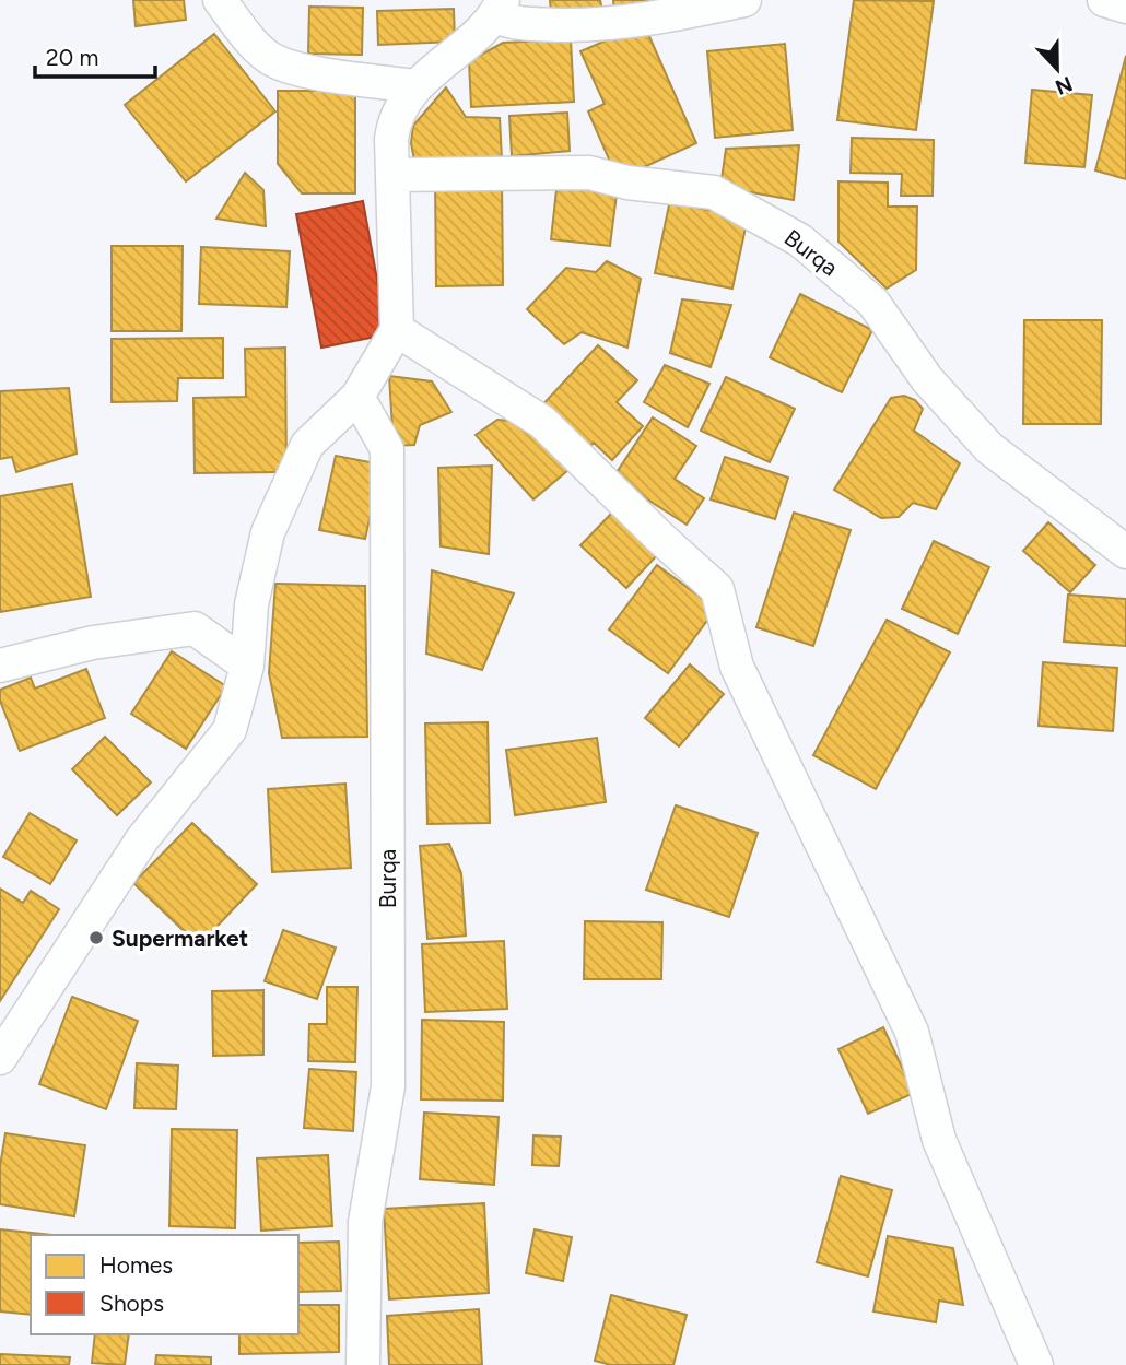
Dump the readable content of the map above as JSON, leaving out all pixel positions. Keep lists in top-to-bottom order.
{
  "streets": {
    "street": ["Burqa"]
  },
  "places": ["Supermarket"],
  "legend": ["Homes", "Shops"],
  "scale_bar": "20 m",
  "north": "bottom"
}
